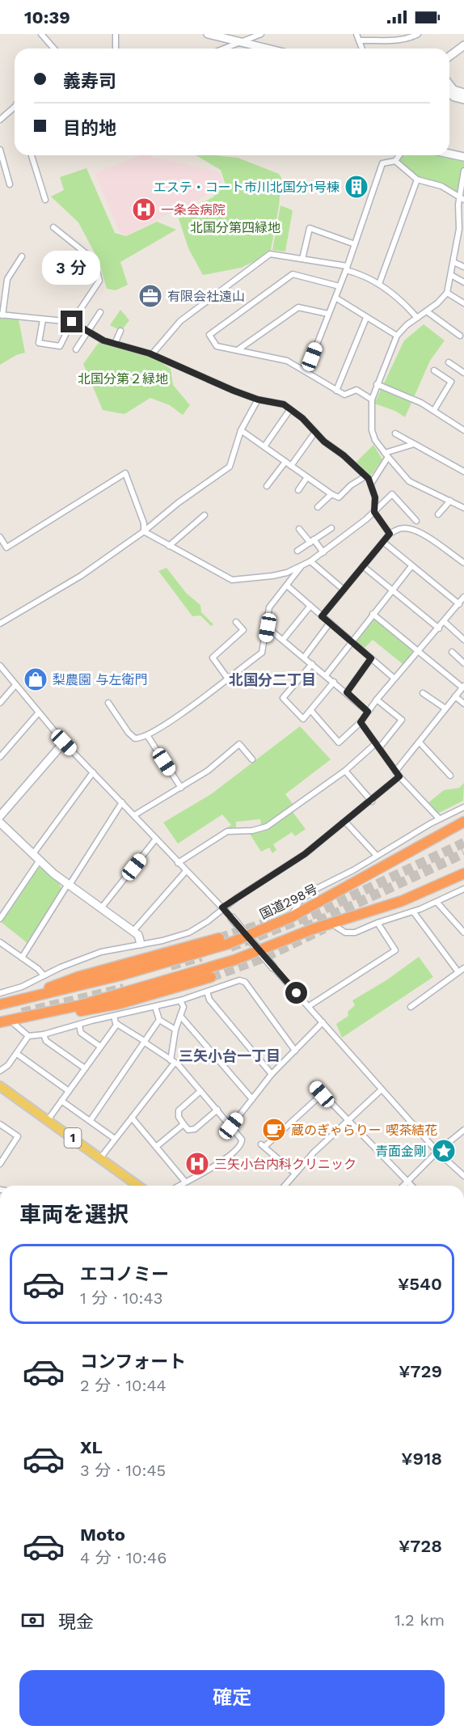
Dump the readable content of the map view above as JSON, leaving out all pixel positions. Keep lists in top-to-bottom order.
{
  "streets": {
    "highway": ["国道298号"],
    "main road": ["1"]
  },
  "districts": ["北国分二丁目", "三矢小台一丁目"],
  "parks": ["北国分第四緑地", "北国分第２緑地"],
  "places": {
    "building": ["エステ・コート市川北国分1号棟"],
    "hospital": ["一条会病院", "三矢小台内科クリニック"],
    "office": ["有限会社遠山"],
    "shop": ["梨農園 与左衛門"],
    "cafe": ["蔵のぎゃらりー 喫茶結花"],
    "place": ["青面金剛"]
  },
  "page": {
    "status": "10:39",
    "banner": ["義寿司", "目的地"],
    "bubble": "3 分",
    "heading": "車両を選択",
    "list": [
      {
        "name": "エコノミー",
        "note": "1 分 · 10:43",
        "value": "¥540"
      },
      {
        "name": "コンフォート",
        "note": "2 分 · 10:44",
        "value": "¥729"
      },
      {
        "name": "XL",
        "note": "3 分 · 10:45",
        "value": "¥918"
      },
      {
        "name": "Moto",
        "note": "4 分 · 10:46",
        "value": "¥728"
      }
    ],
    "pay": ["現金", "1.2 km"],
    "buttons": "確定"
  }
}
